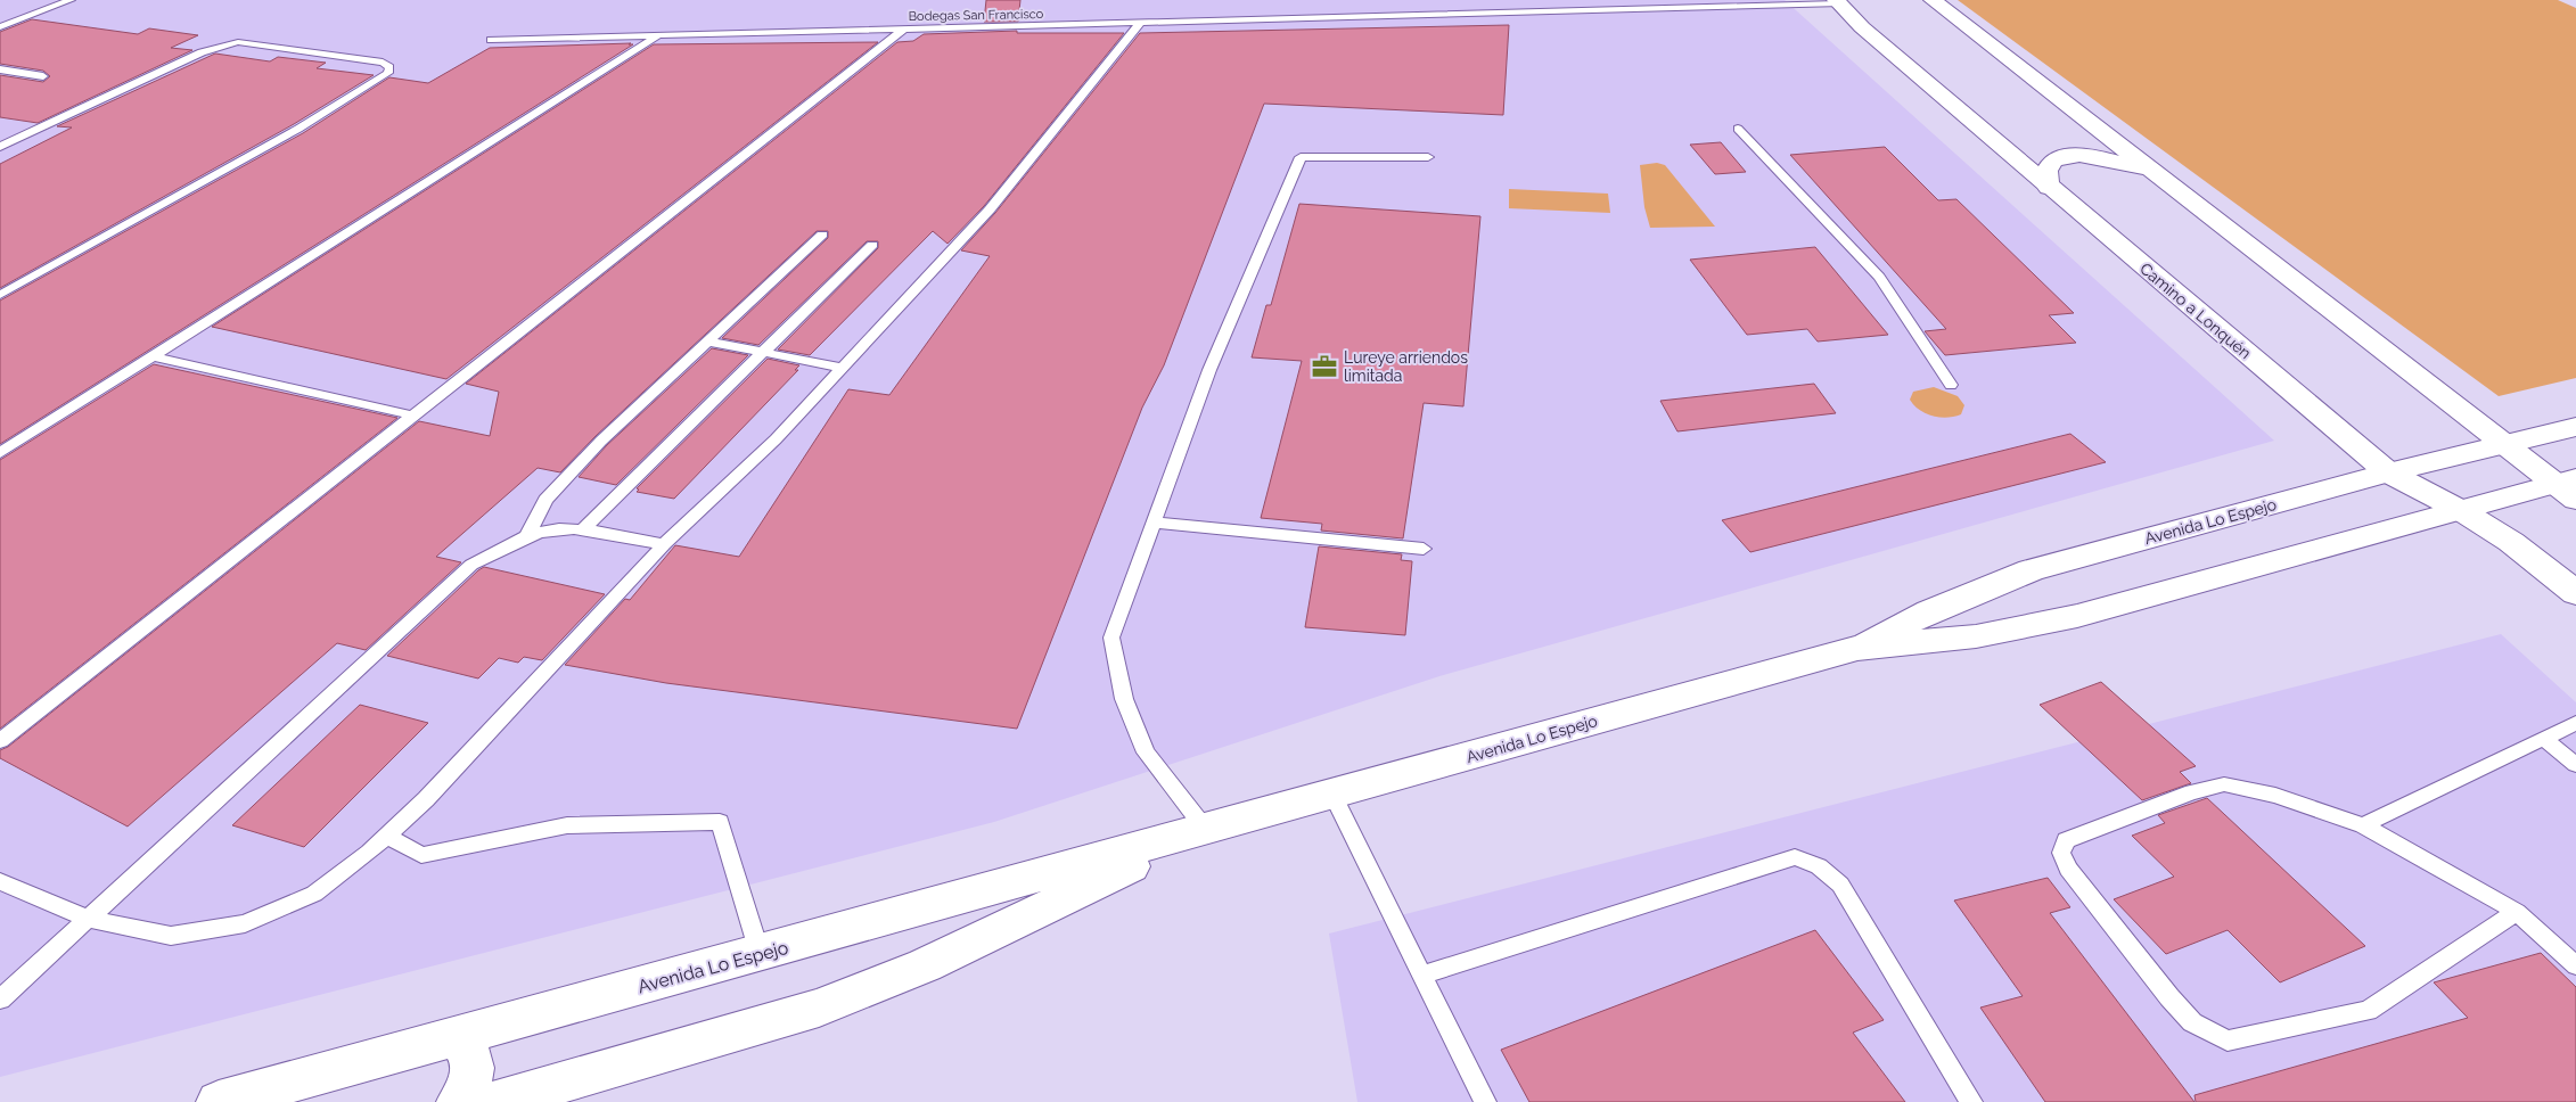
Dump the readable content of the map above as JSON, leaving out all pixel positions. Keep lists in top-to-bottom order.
{
  "streets": {
    "main road": ["Camino a Lonquén", "Avenida Lo Espejo"],
    "lane": ["Bodegas San Francisco"]
  },
  "crossings": [
    ["Bodegas San Francisco", "Camino a Lonquén"],
    ["Camino a Lonquén", "Avenida Lo Espejo"]
  ],
  "places": {
    "office": ["Lureye arriendos limitada"]
  }
}
